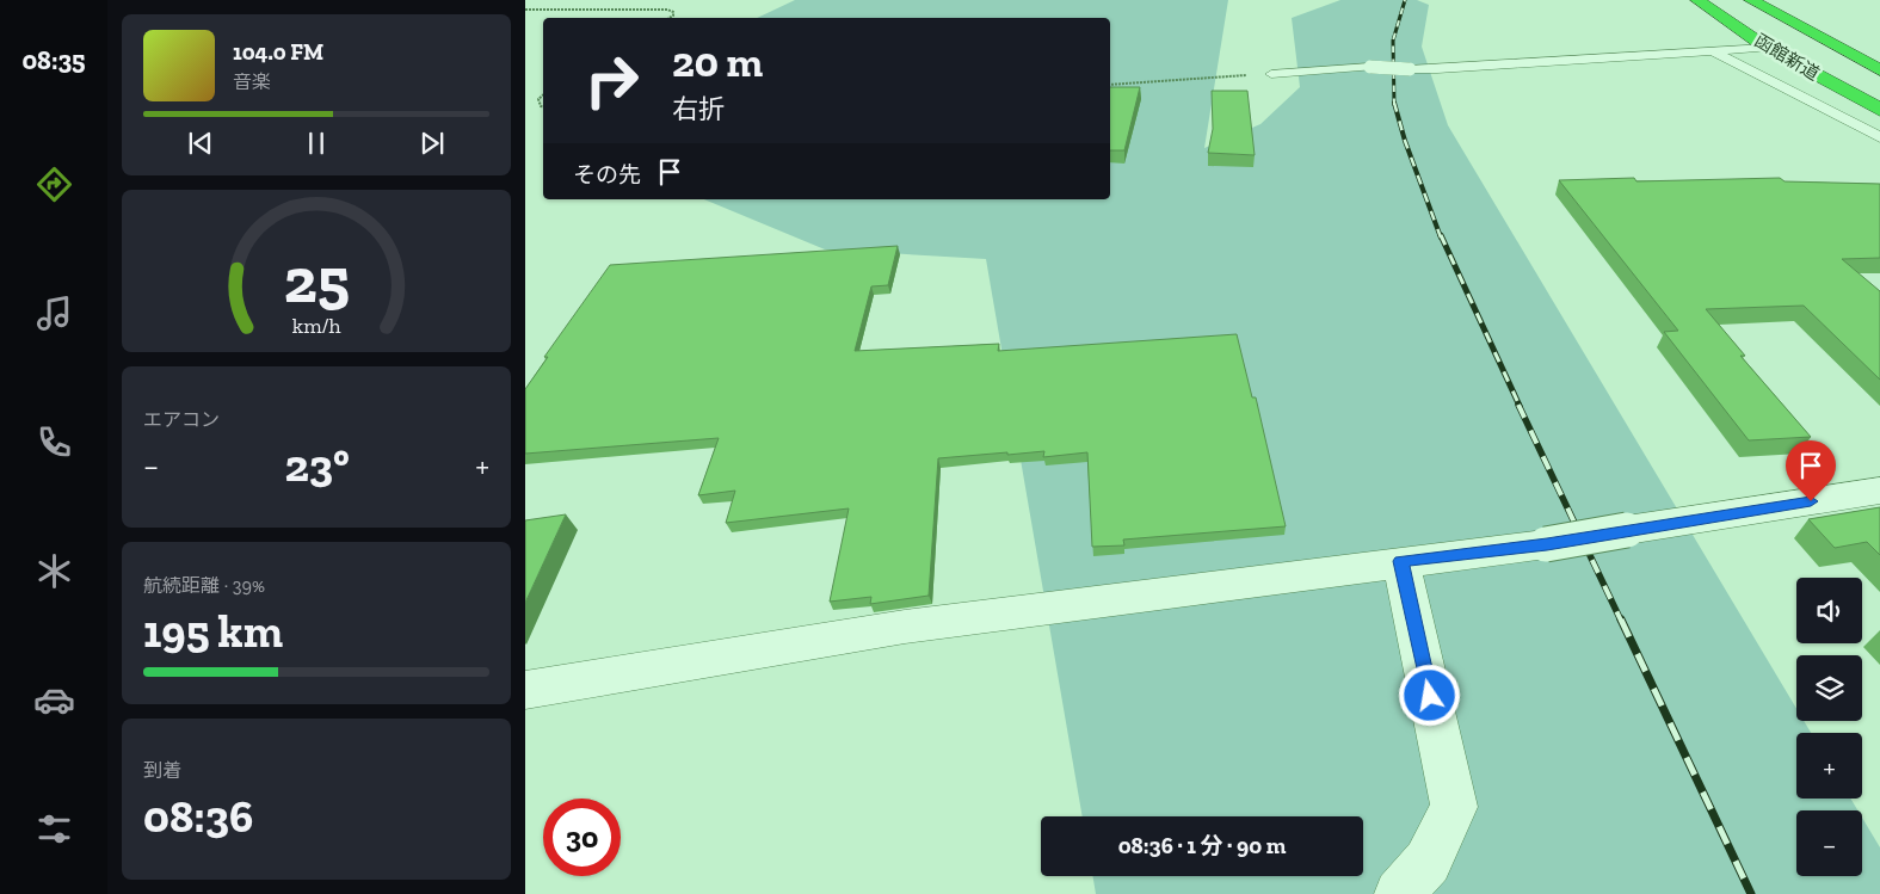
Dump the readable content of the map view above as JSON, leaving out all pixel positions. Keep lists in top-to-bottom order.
{
  "streets": {
    "highway": ["函館新道"]
  },
  "page": {
    "tabs": "08:35",
    "turn": ["20 m", "右折"],
    "song": ["104.0 FM", "音楽"],
    "then": "その先",
    "tile": [
      "エアコン",
      ["航続距離 · 39%", "195 km"],
      ["到着", "08:36"]
    ],
    "heat": ["−", "23°", "+"],
    "map_buttons": ["+", "−"],
    "limit": "30",
    "trip": "08:36 · 1 分 · 90 m",
    "gauge": ["25", "km/h"]
  }
}
